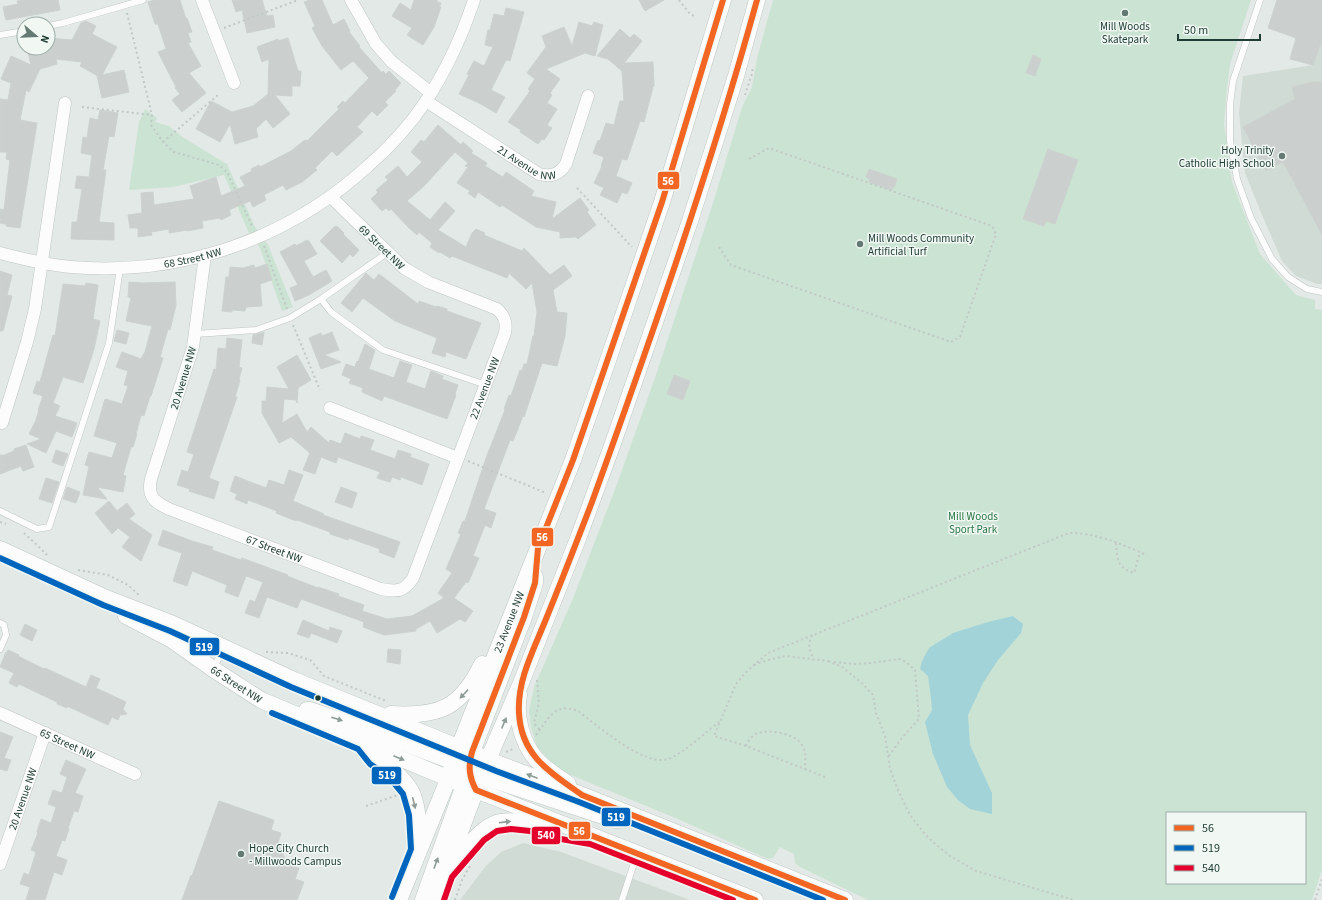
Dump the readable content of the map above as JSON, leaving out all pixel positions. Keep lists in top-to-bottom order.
{
  "streets": {
    "main road": ["23 Avenue NW", "66 Street NW"],
    "street": [
      "21 Avenue NW",
      "69 Street NW",
      "68 Street NW",
      "20 Avenue NW",
      "22 Avenue NW",
      "67 Street NW",
      "65 Street NW"
    ]
  },
  "crossings": [
    ["69 Street NW", "68 Street NW"],
    ["69 Street NW", "22 Avenue NW"],
    ["68 Street NW", "20 Avenue NW"],
    ["20 Avenue NW", "67 Street NW"],
    ["20 Avenue NW", "65 Street NW"],
    ["22 Avenue NW", "67 Street NW"],
    ["23 Avenue NW", "66 Street NW"]
  ],
  "parks": ["Mill Woods Sport Park"],
  "places": [
    "Mill Woods Skatepark",
    "Holy Trinity Catholic High School",
    "Mill Woods Community Artificial Turf",
    "Hope City Church - Millwoods Campus"
  ],
  "lines": ["transit line 56", "transit line 519", "transit line 540"],
  "legend": ["56", "519", "540"],
  "scale_bar": "50 m",
  "north": "right"
}
